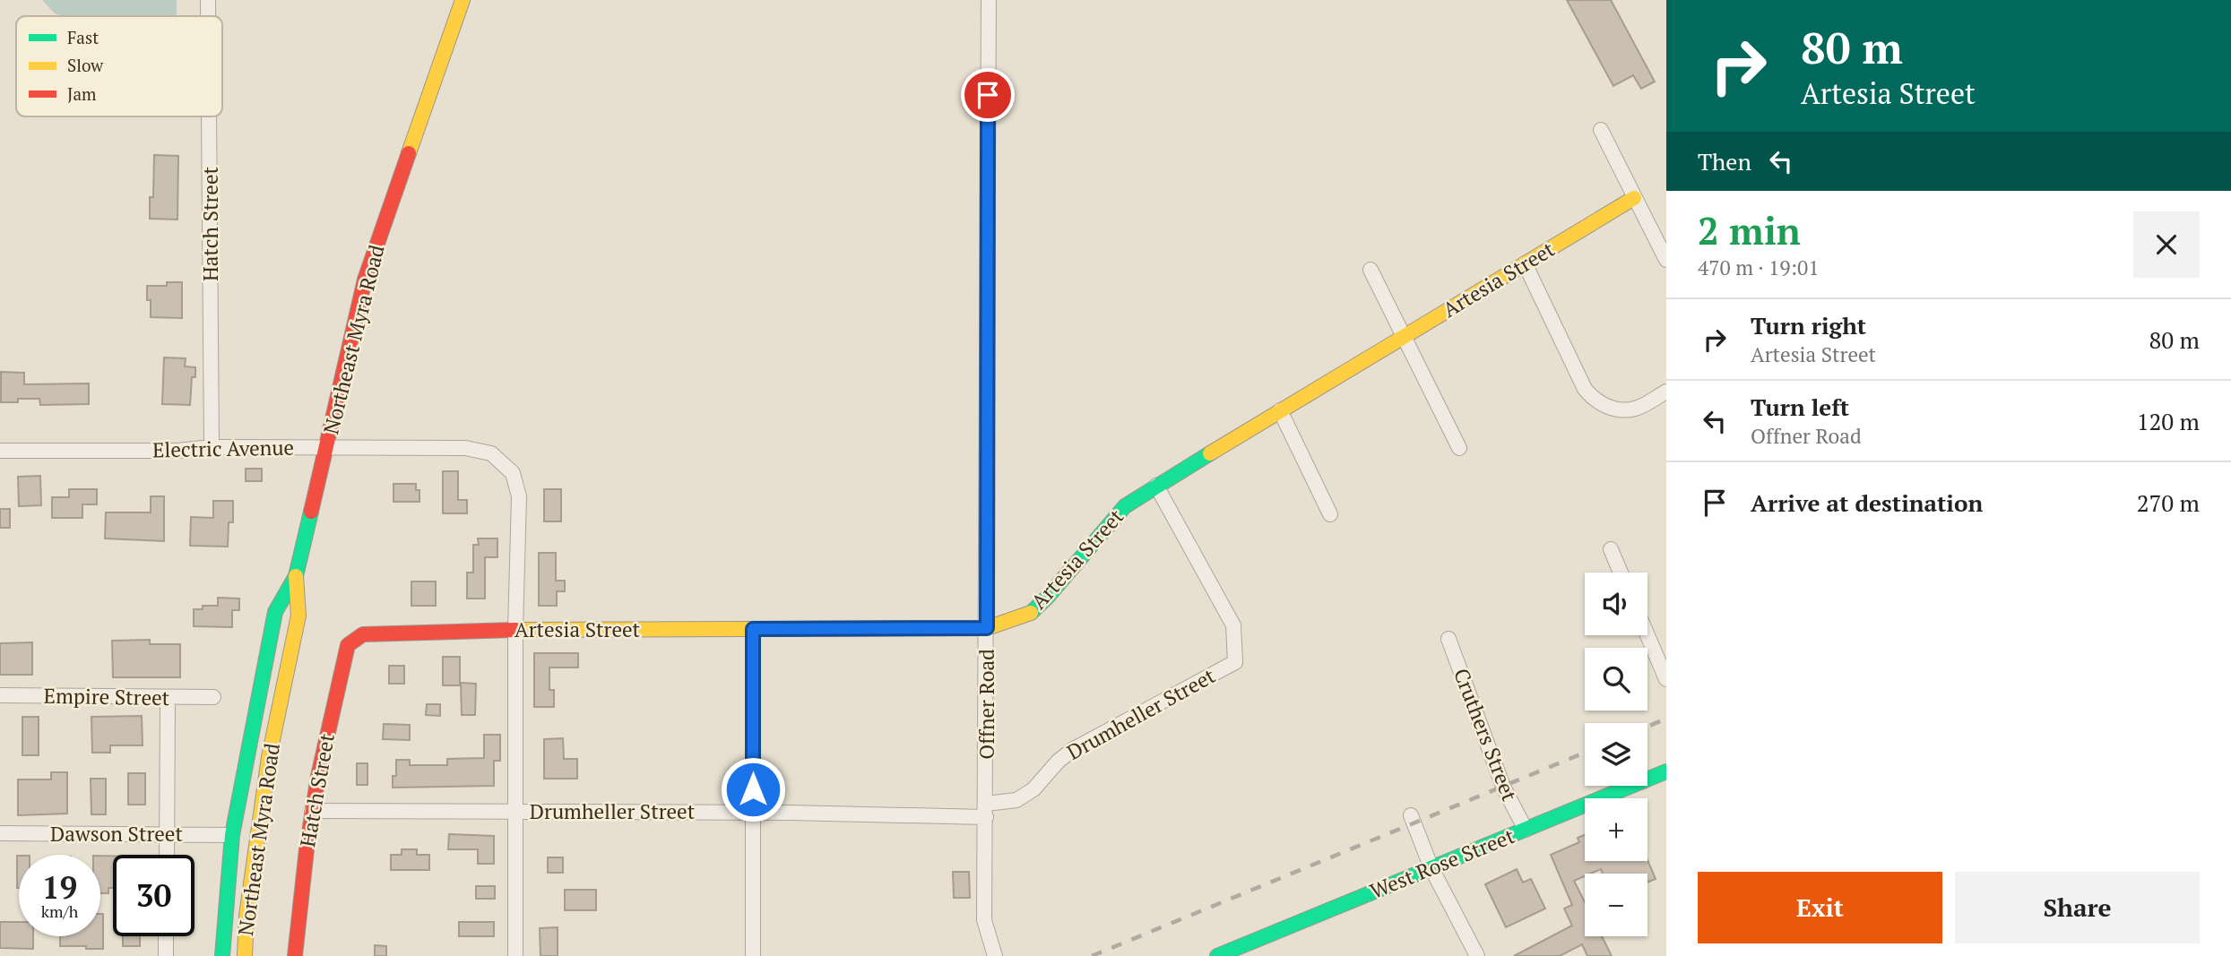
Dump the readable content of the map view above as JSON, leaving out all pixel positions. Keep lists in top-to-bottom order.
{
  "streets": {
    "main road": [
      "Hatch Street",
      "Artesia Street",
      "Northeast Myra Road",
      "West Rose Street"
    ],
    "street": [
      "Electric Avenue",
      "Empire Street",
      "Offner Road",
      "Drumheller Street",
      "Cruthers Street",
      "Dawson Street"
    ]
  },
  "crossings": [
    ["Hatch Street", "Artesia Street"],
    ["Hatch Street", "Electric Avenue"],
    ["Hatch Street", "Drumheller Street"],
    ["Artesia Street", "Electric Avenue"],
    ["Artesia Street", "Offner Road"],
    ["Artesia Street", "Drumheller Street"],
    ["Northeast Myra Road", "Electric Avenue"],
    ["Northeast Myra Road", "Dawson Street"],
    ["Offner Road", "Drumheller Street"],
    ["Cruthers Street", "West Rose Street"]
  ],
  "legend": ["Fast", "Slow", "Jam"],
  "page": {
    "turn": ["80 m", "Artesia Street"],
    "then": "Then",
    "heading": ["2 min", "470 m · 19:01"],
    "list": [
      {
        "name": "Turn right",
        "note": "Artesia Street",
        "value": "80 m"
      },
      {
        "name": "Turn left",
        "note": "Offner Road",
        "value": "120 m"
      },
      {
        "name": "Arrive at destination",
        "value": "270 m"
      }
    ],
    "map_buttons": ["+", "−"],
    "speed": "19 km/h",
    "limit": "30",
    "buttons": ["Exit", "Share"]
  }
}
